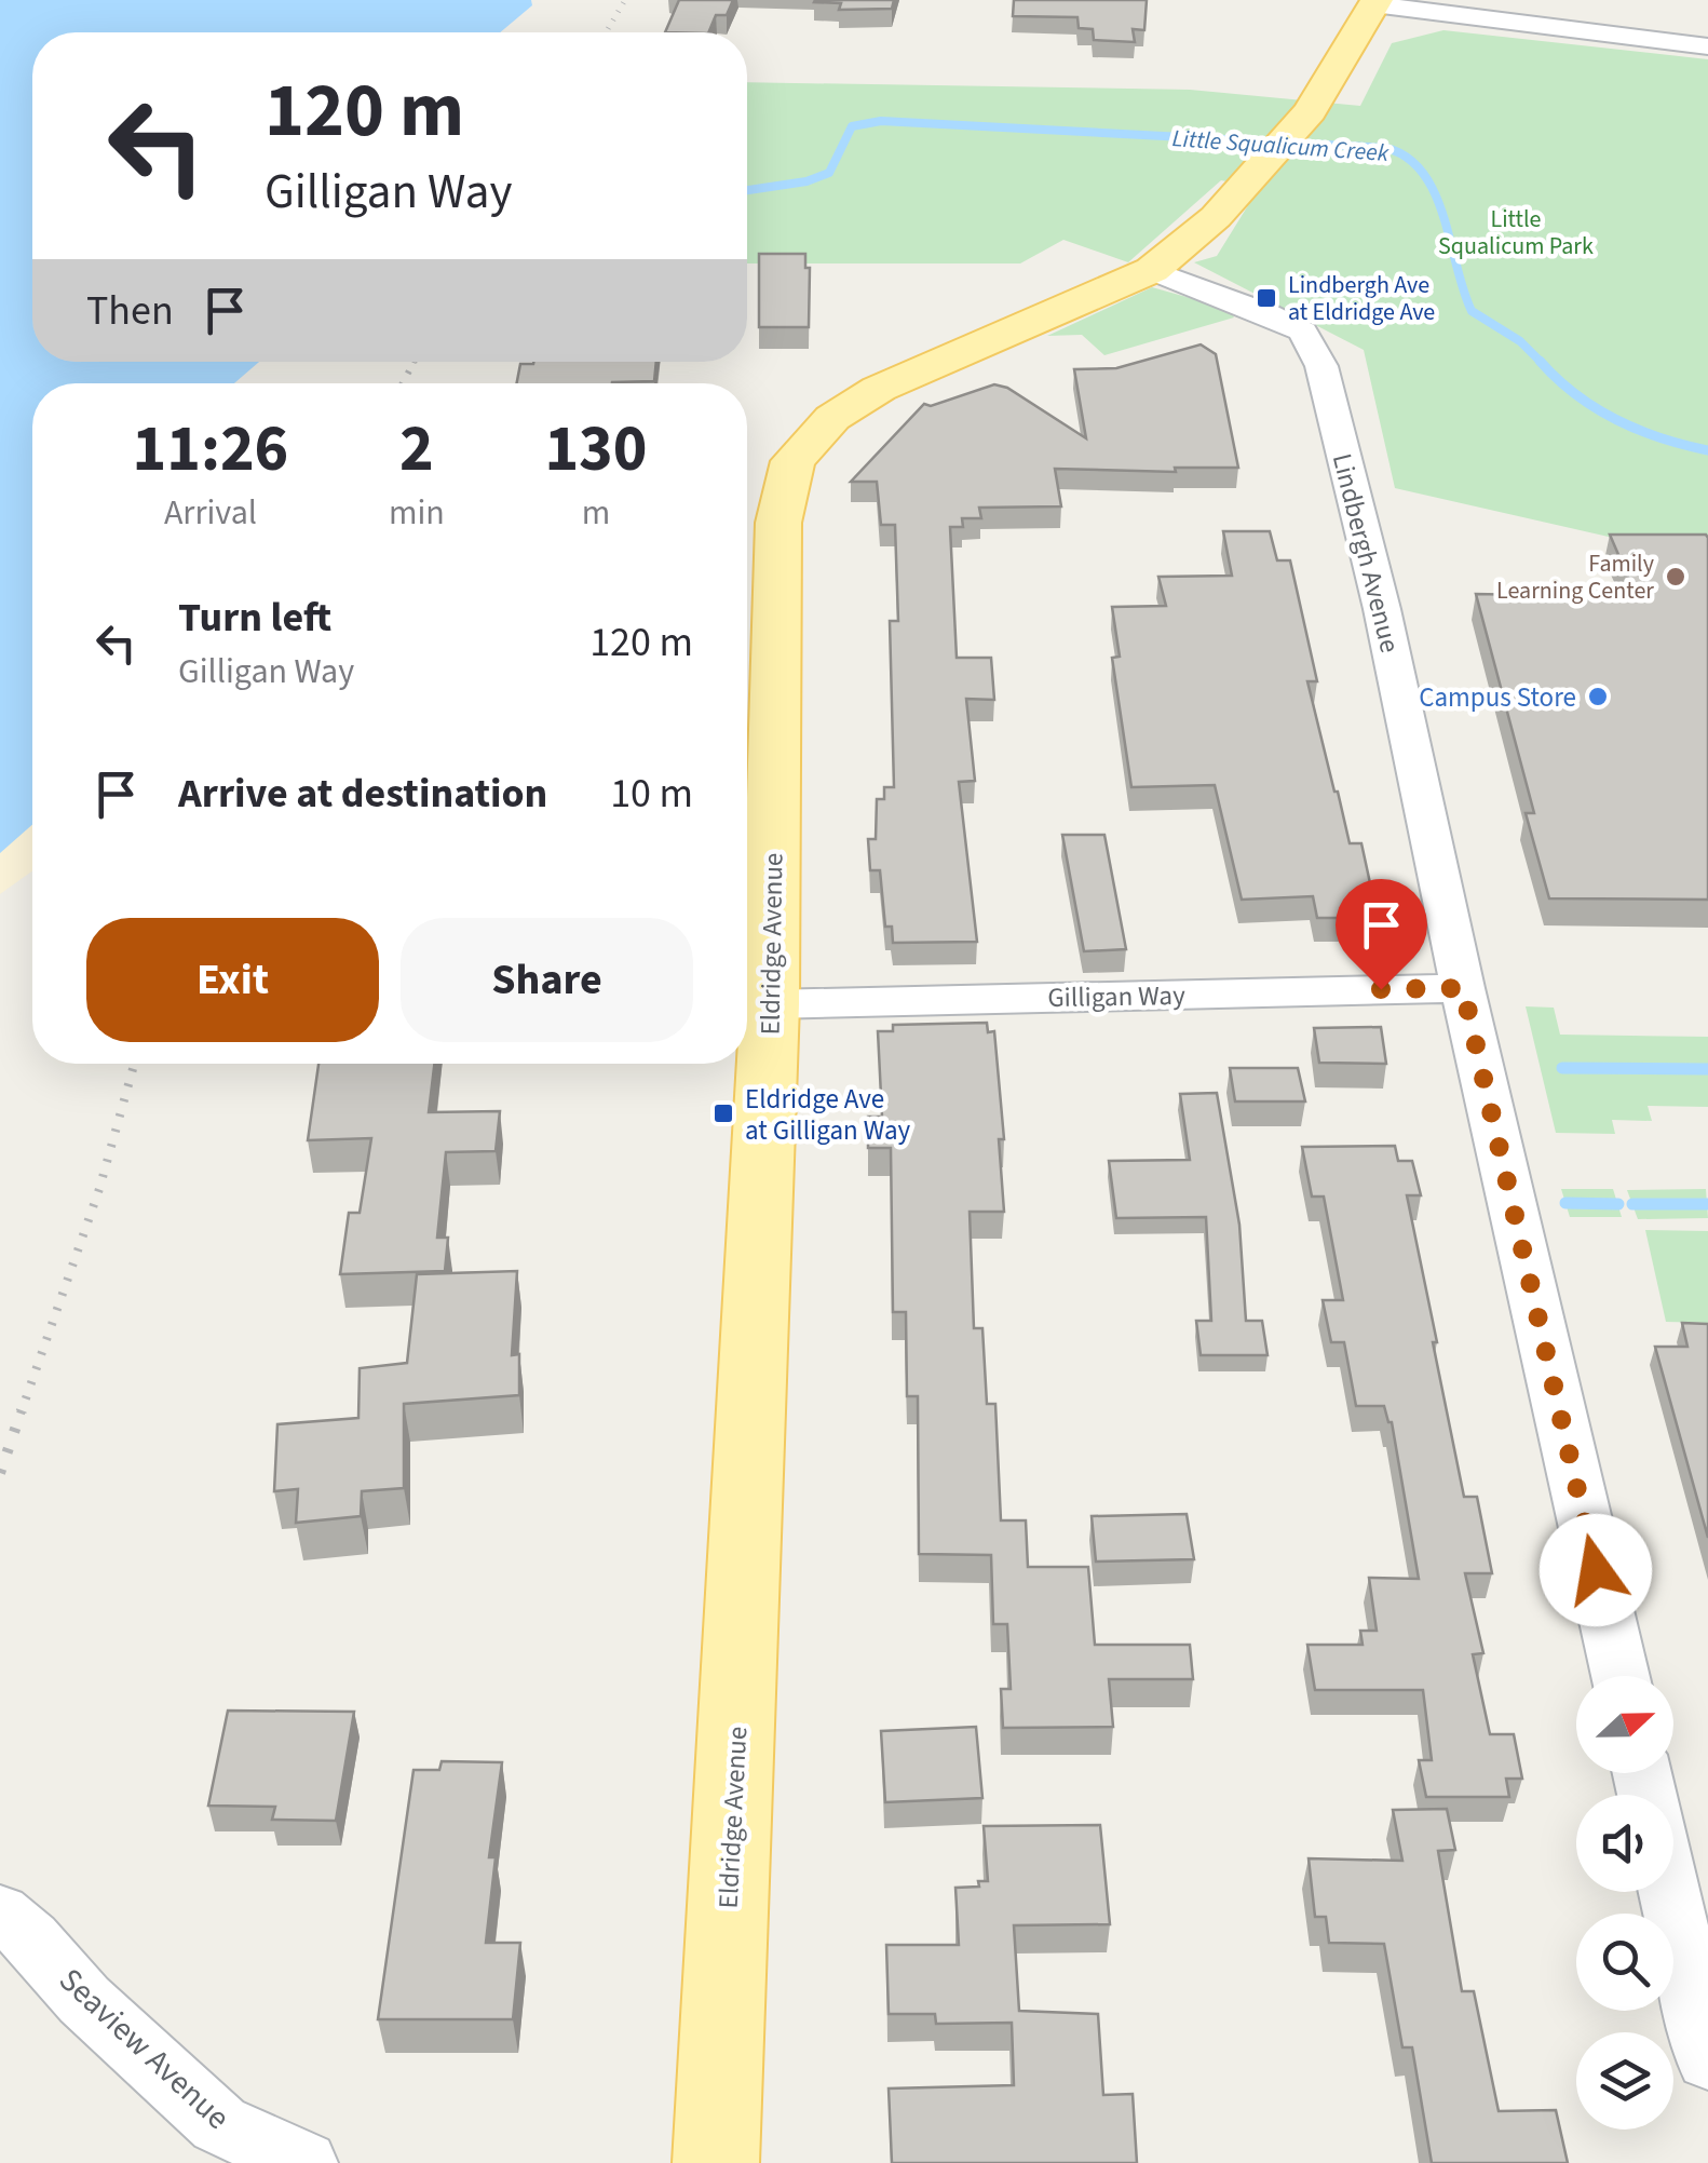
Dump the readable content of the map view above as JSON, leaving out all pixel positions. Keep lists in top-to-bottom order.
{
  "streets": {
    "main road": ["Eldridge Avenue"],
    "street": ["Lindbergh Avenue", "Gilligan Way", "Seaview Avenue"]
  },
  "crossings": [
    ["Lindbergh Avenue", "Eldridge Avenue"],
    ["Lindbergh Avenue", "Gilligan Way"],
    ["Eldridge Avenue", "Gilligan Way"]
  ],
  "water": ["Little Squalicum Creek"],
  "parks": ["Little Squalicum Park"],
  "places": {
    "transit": ["Lindbergh Ave at Eldridge Ave", "Eldridge Ave at Gilligan Way"],
    "other": ["Family Learning Center", "Campus Store"]
  },
  "north": "right",
  "page": {
    "turn": ["120 m", "Gilligan Way"],
    "then": "Then",
    "eta": [
      "11:26",
      "Arrival",
      "2",
      "min",
      "130",
      "m"
    ],
    "list": [
      {
        "name": "Turn left",
        "note": "Gilligan Way",
        "value": "120 m"
      },
      {
        "name": "Arrive at destination",
        "value": "10 m"
      }
    ],
    "buttons": ["Exit", "Share"]
  }
}
